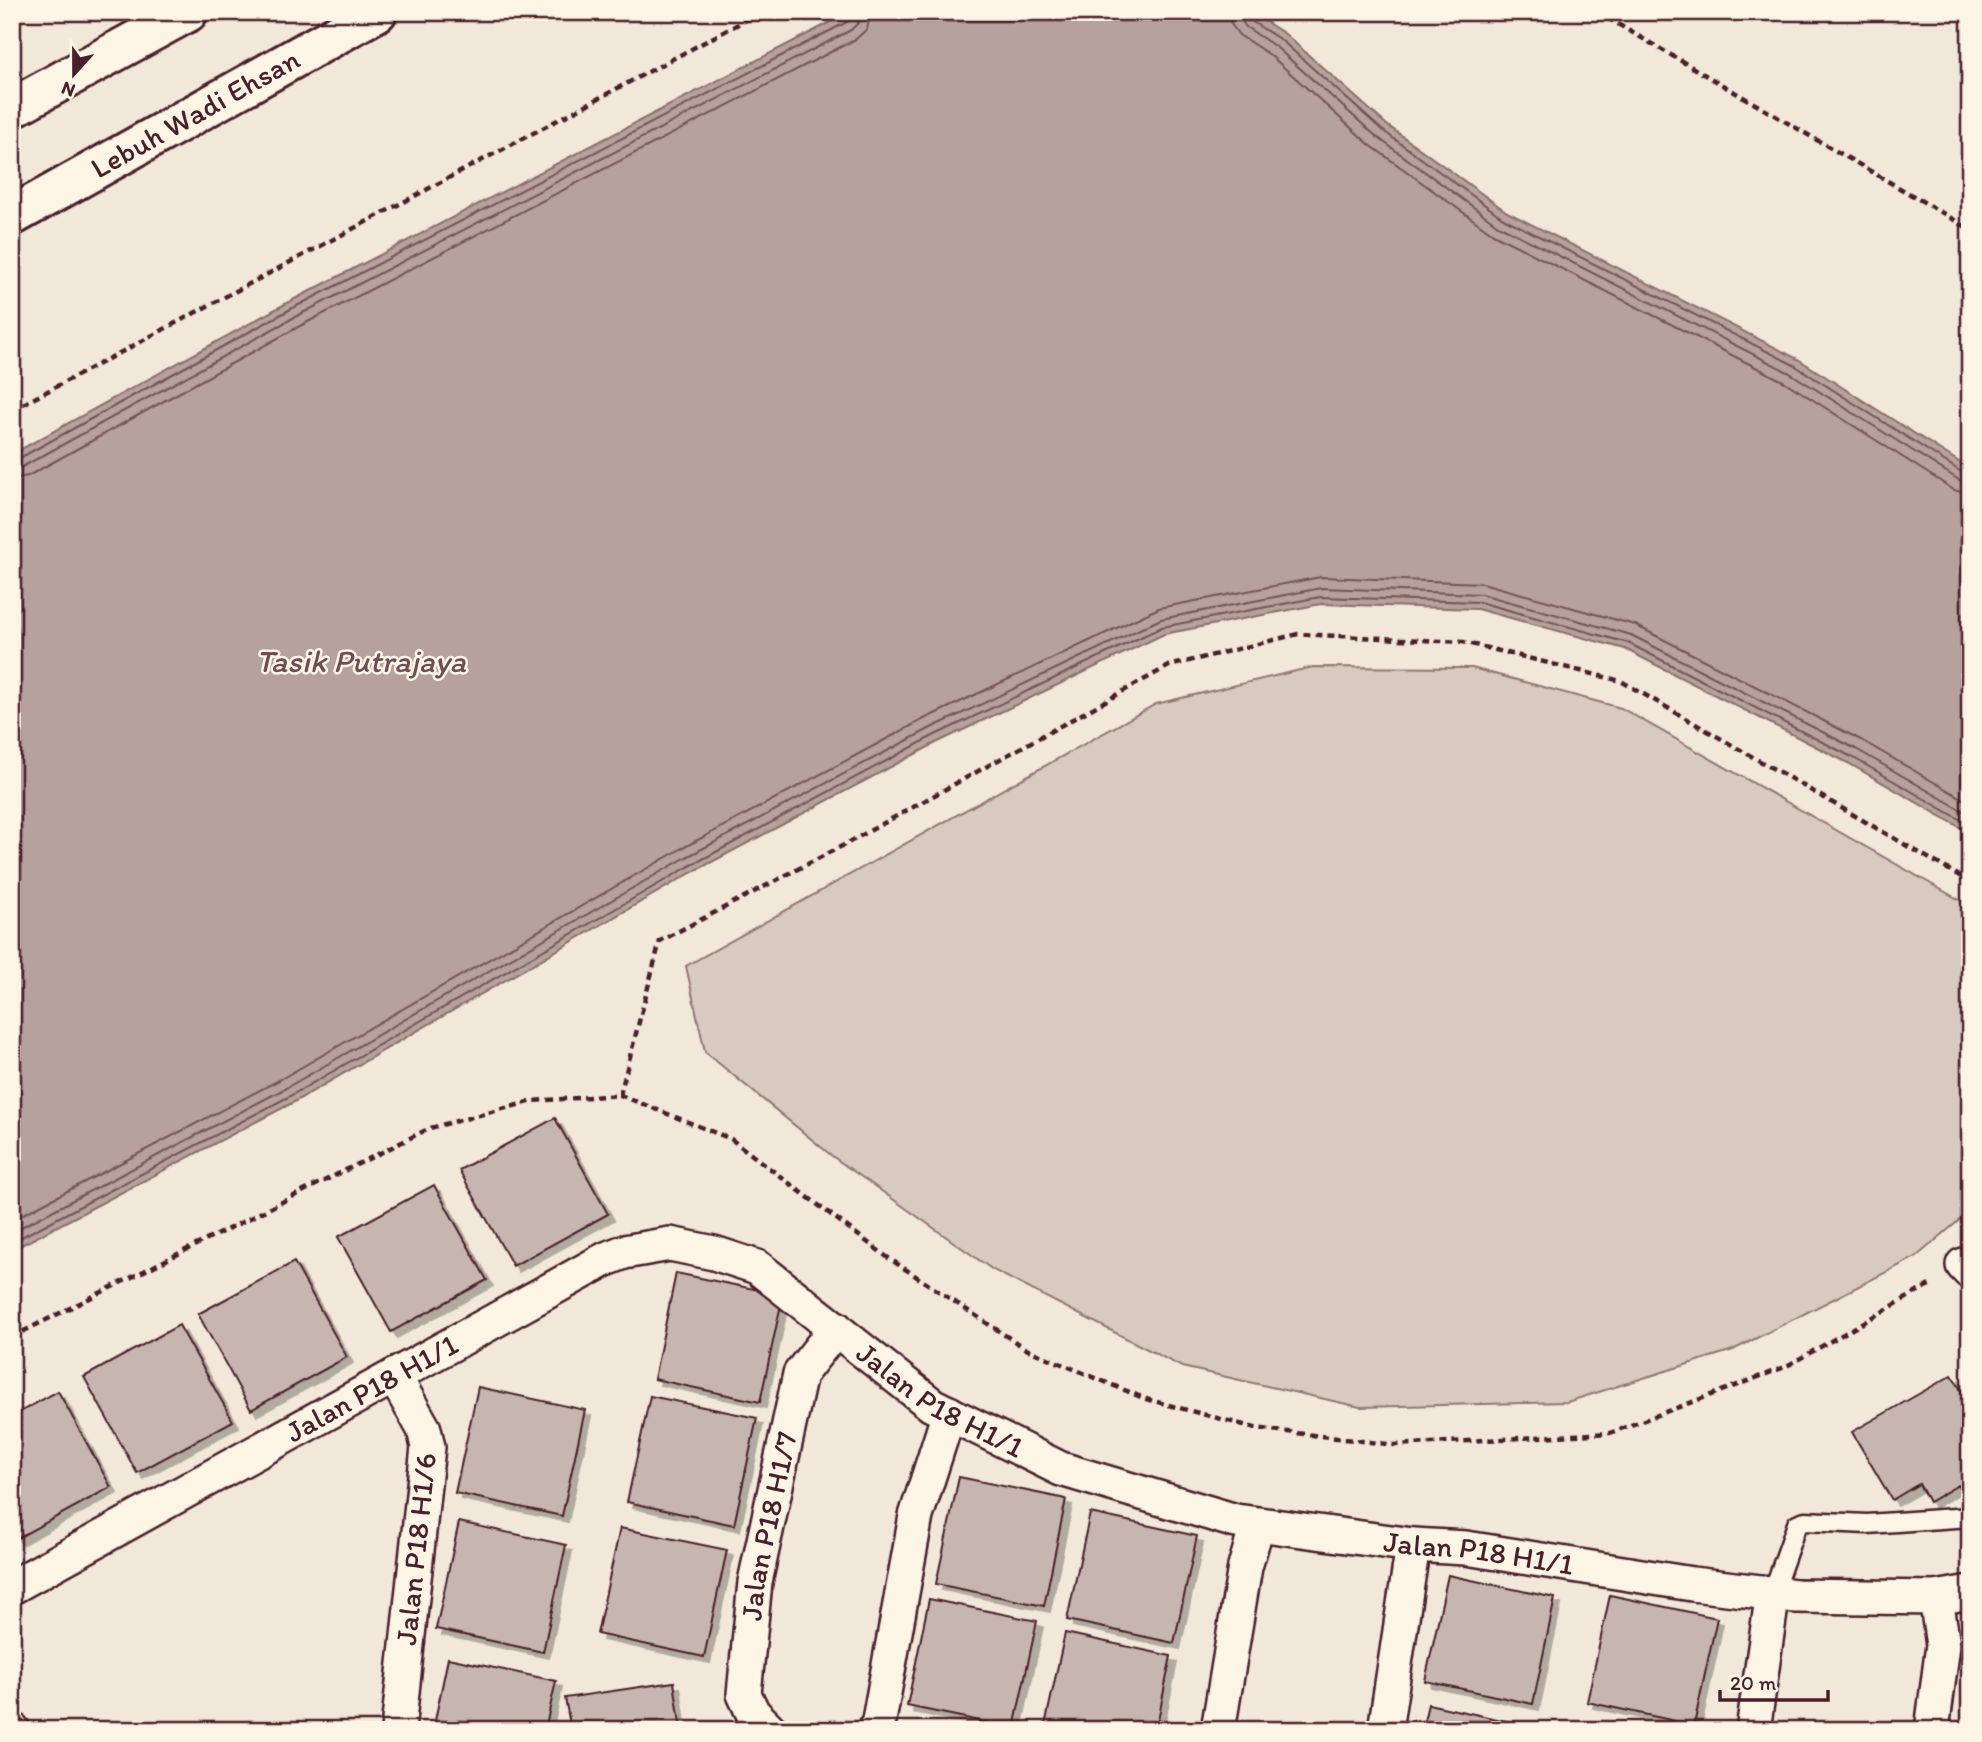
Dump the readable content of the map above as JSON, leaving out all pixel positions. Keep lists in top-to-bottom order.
{
  "streets": {
    "main road": ["Lebuh Wadi Ehsan"],
    "street": ["Jalan P18 H1/1", "Jalan P18 H1/7", "Jalan P18 H1/6"]
  },
  "crossings": [
    ["Jalan P18 H1/1", "Jalan P18 H1/7"],
    ["Jalan P18 H1/1", "Jalan P18 H1/6"]
  ],
  "water": ["Tasik Putrajaya"],
  "scale_bar": "20 m",
  "north": "bottom"
}
